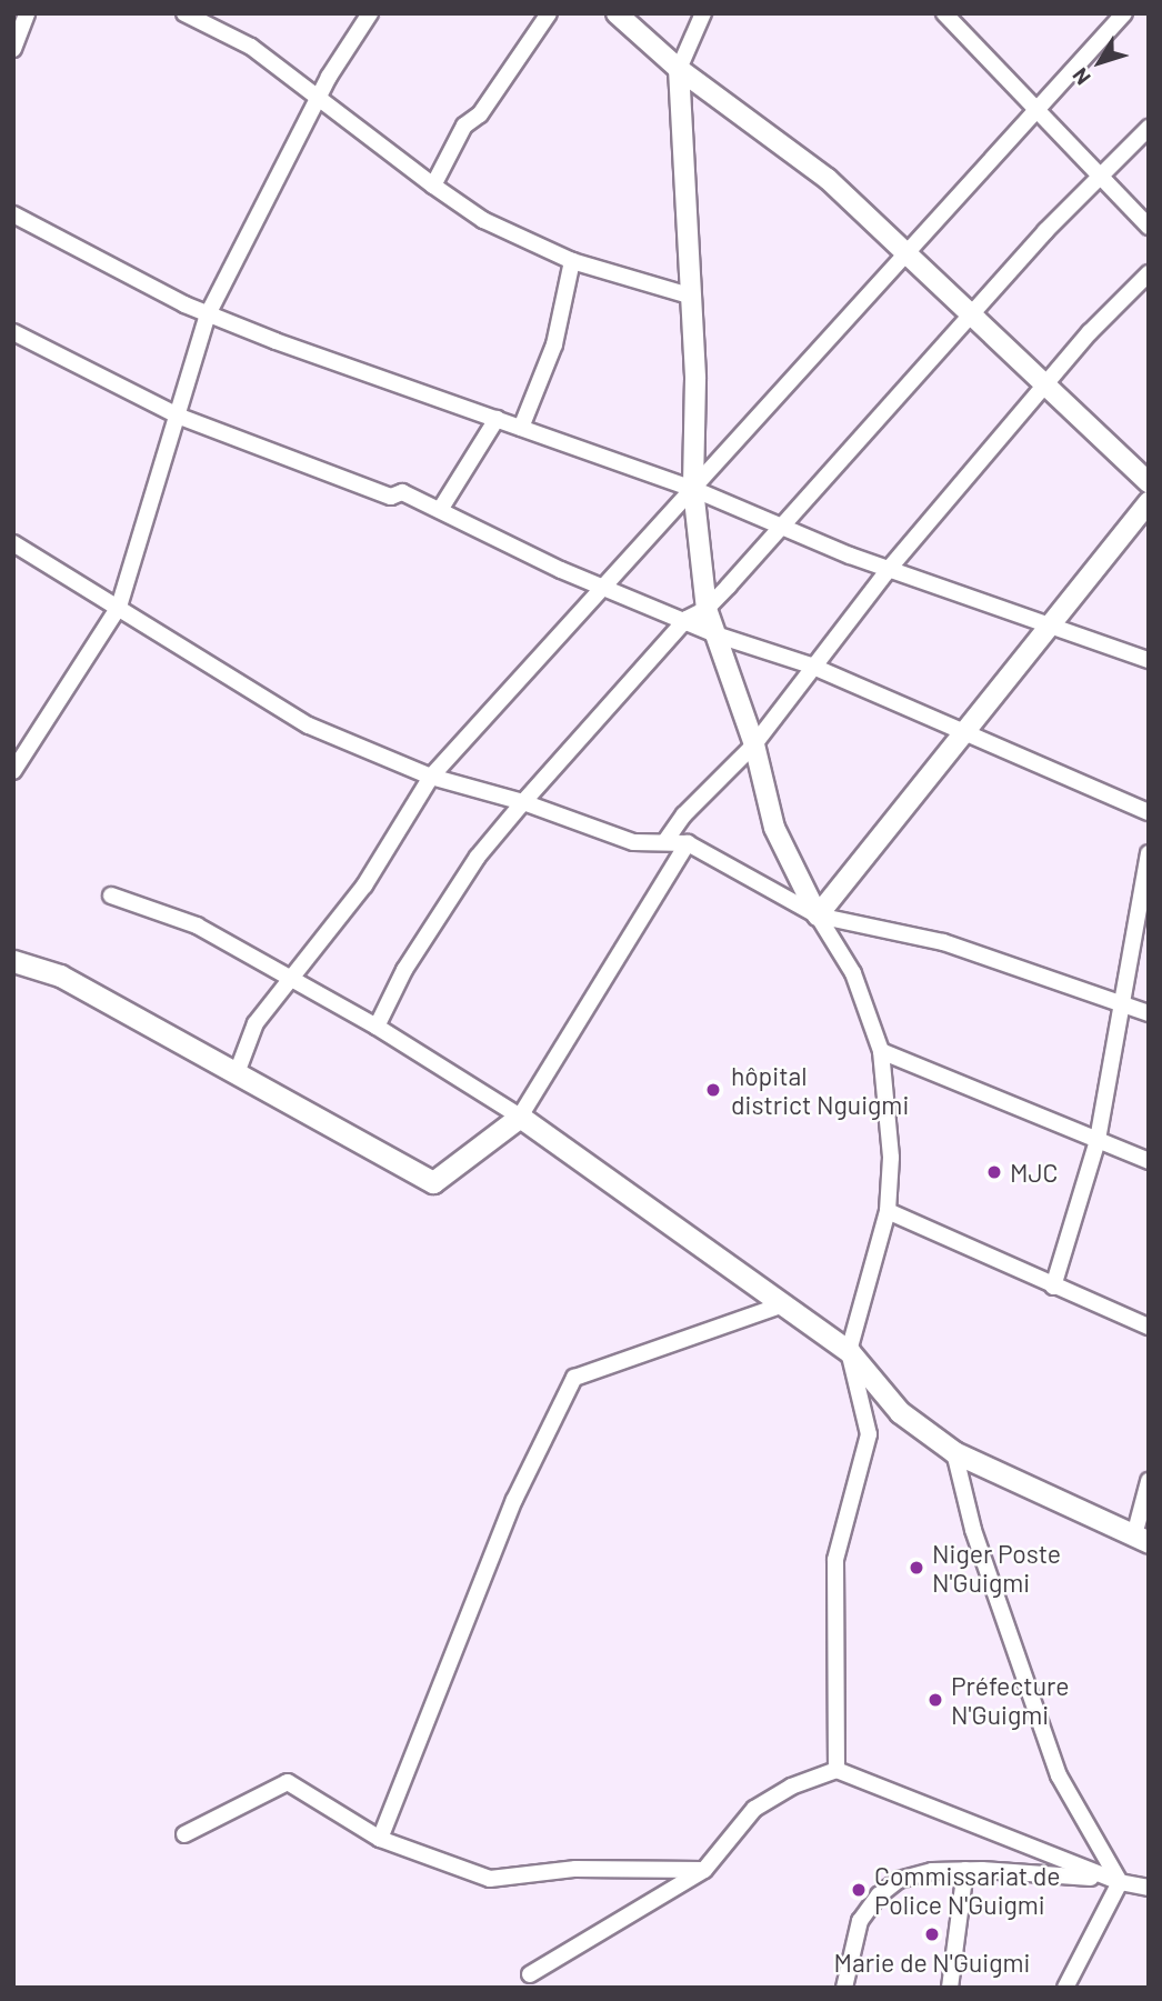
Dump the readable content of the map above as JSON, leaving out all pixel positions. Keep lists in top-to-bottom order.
{
  "places": [
    "hôpital district Nguigmi",
    "MJC",
    "Niger Poste N'Guigmi",
    "Préfecture N'Guigmi",
    "Commissariat de Police N'Guigmi",
    "Marie de N'Guigmi"
  ],
  "north": "bottom left"
}
